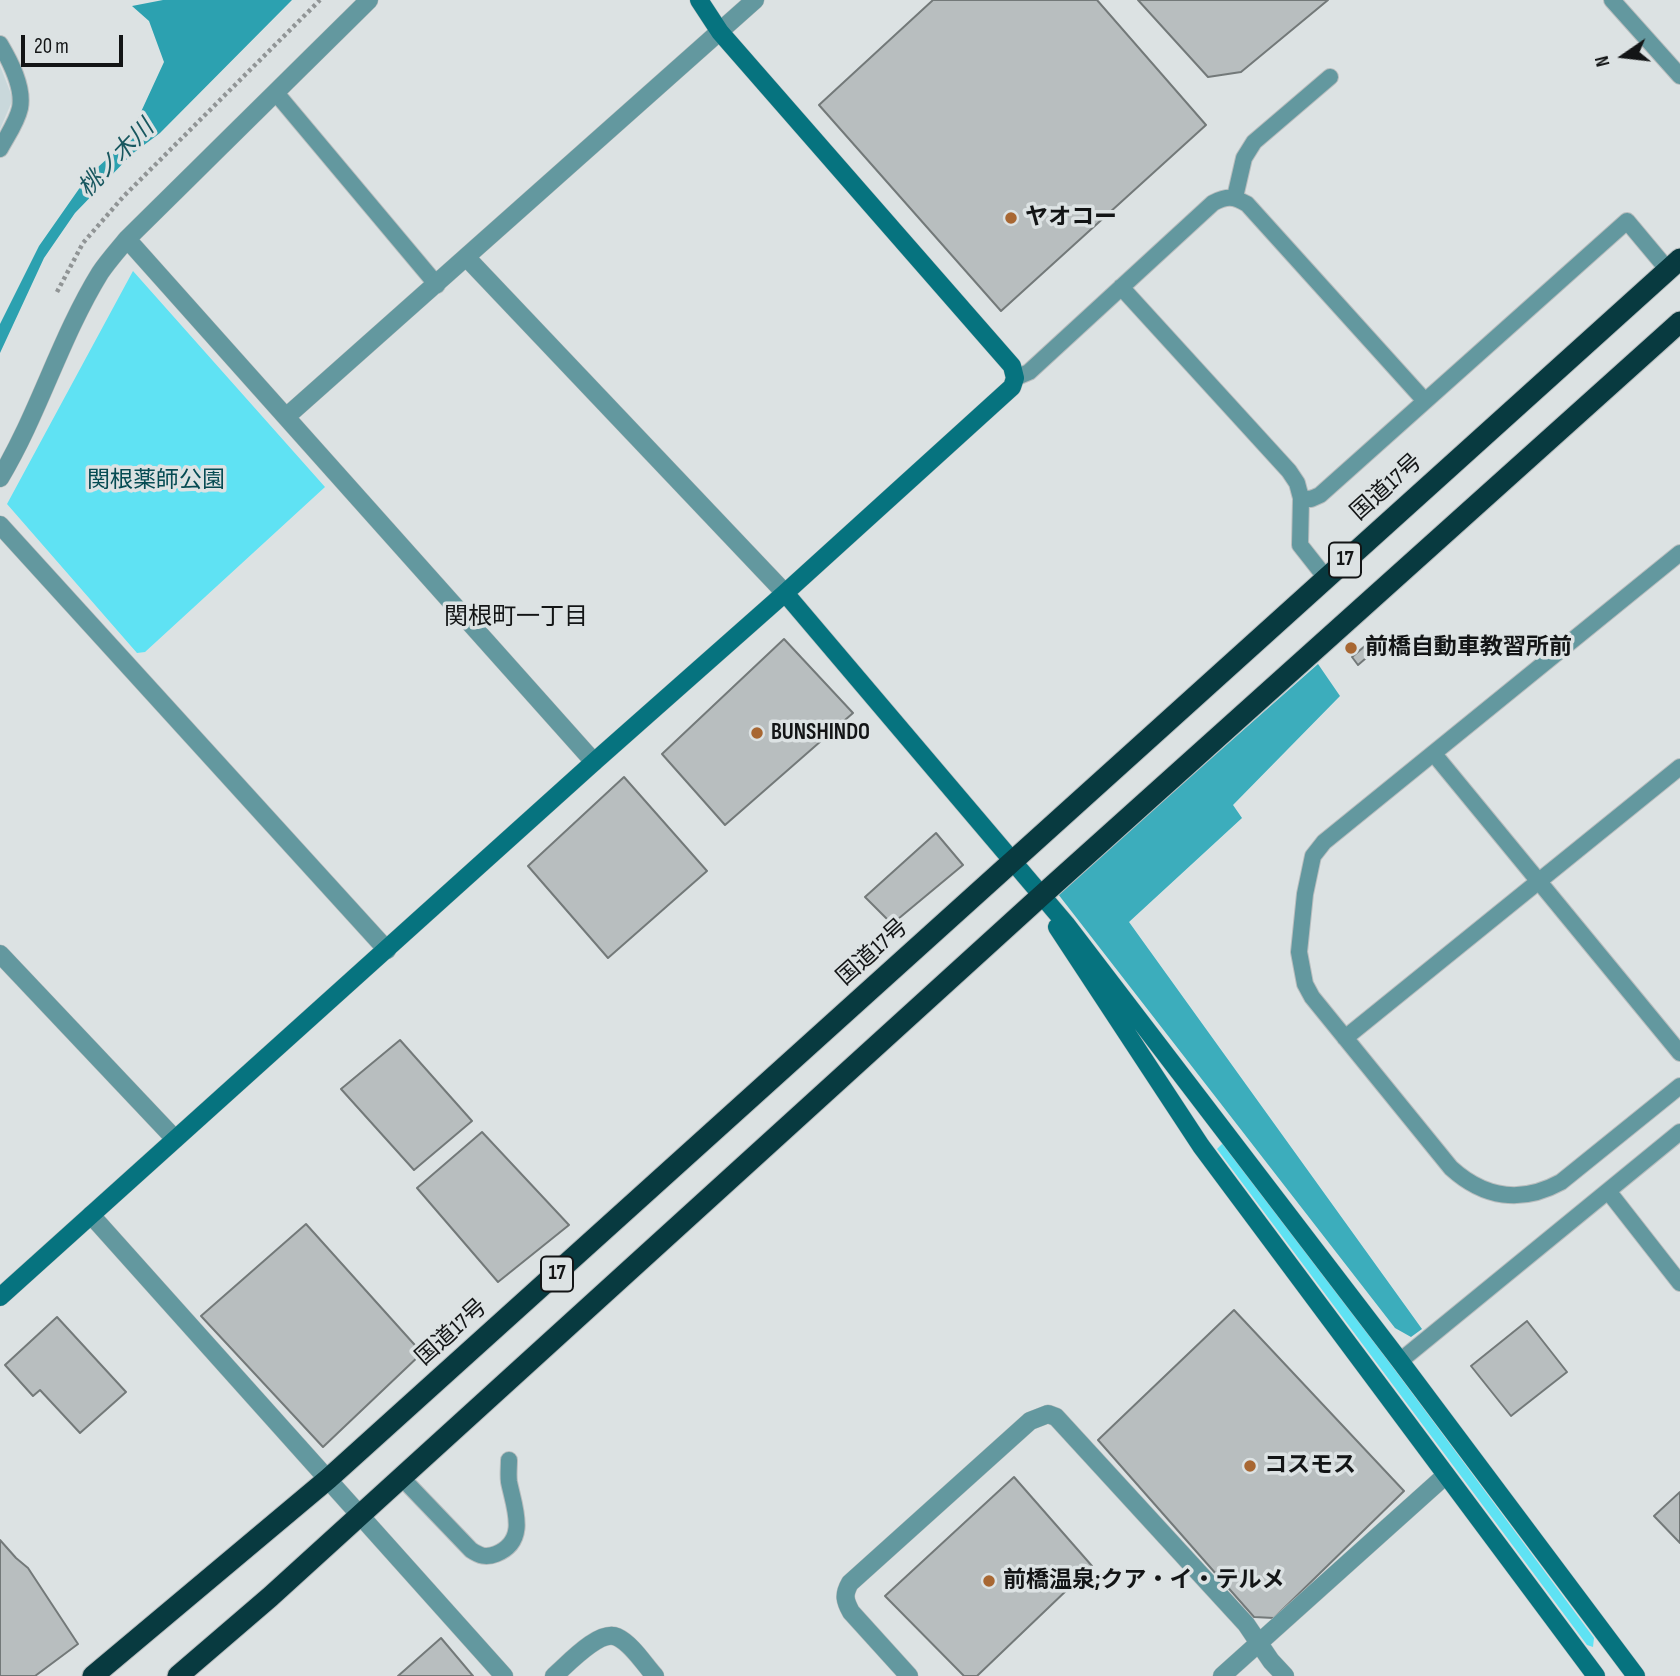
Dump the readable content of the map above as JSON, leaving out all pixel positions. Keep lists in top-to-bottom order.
{
  "streets": {
    "highway": ["国道17号", "17"]
  },
  "districts": ["関根町一丁目"],
  "water": ["桃ノ木川"],
  "parks": ["関根薬師公園"],
  "places": [
    "ヤオコー",
    "前橋自動車教習所前",
    "BUNSHINDO",
    "コスモス",
    "前橋温泉;クア・イ・テルメ"
  ],
  "scale_bar": "20 m",
  "north": "left"
}
